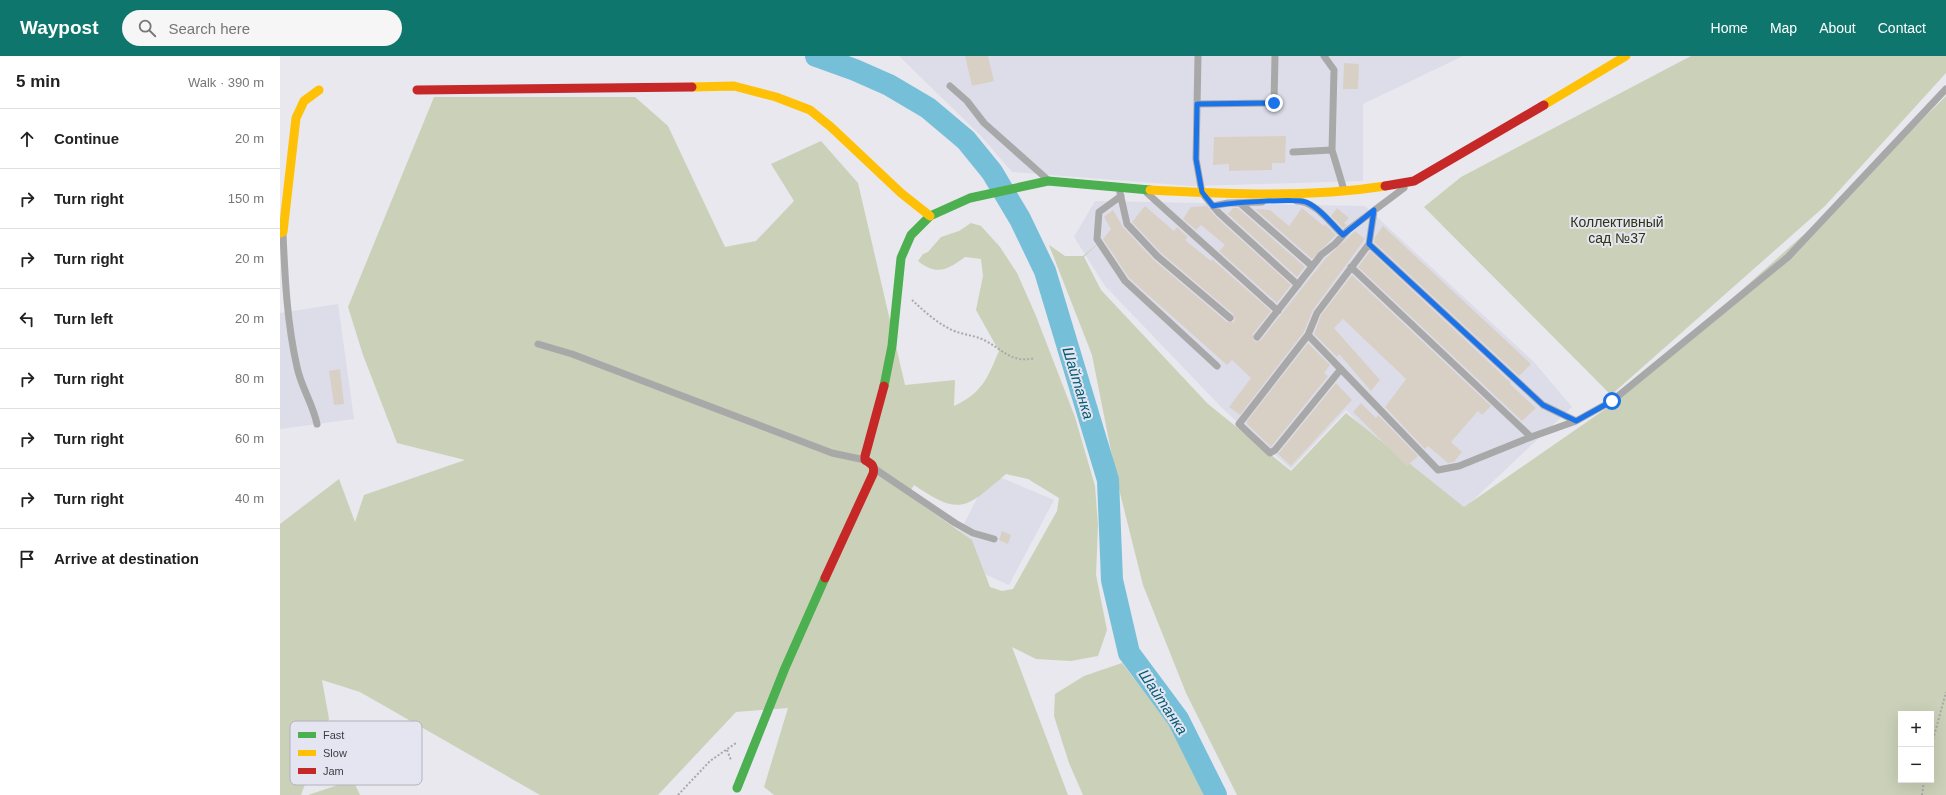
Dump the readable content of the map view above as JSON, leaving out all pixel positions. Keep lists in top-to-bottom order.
{
  "water": ["Шайтанка"],
  "parks": ["Коллективный сад №37"],
  "legend": ["Fast", "Slow", "Jam"],
  "page": {
    "header": "Waypost",
    "search": "Search here",
    "nav": [
      "Home",
      "Map",
      "About",
      "Contact"
    ],
    "heading": ["5 min", "Walk · 390 m"],
    "list": [
      ["Continue", "20 m"],
      ["Turn right", "150 m"],
      ["Turn right", "20 m"],
      ["Turn left", "20 m"],
      ["Turn right", "80 m"],
      ["Turn right", "60 m"],
      ["Turn right", "40 m"],
      "Arrive at destination"
    ],
    "map_buttons": ["+", "−"]
  }
}
